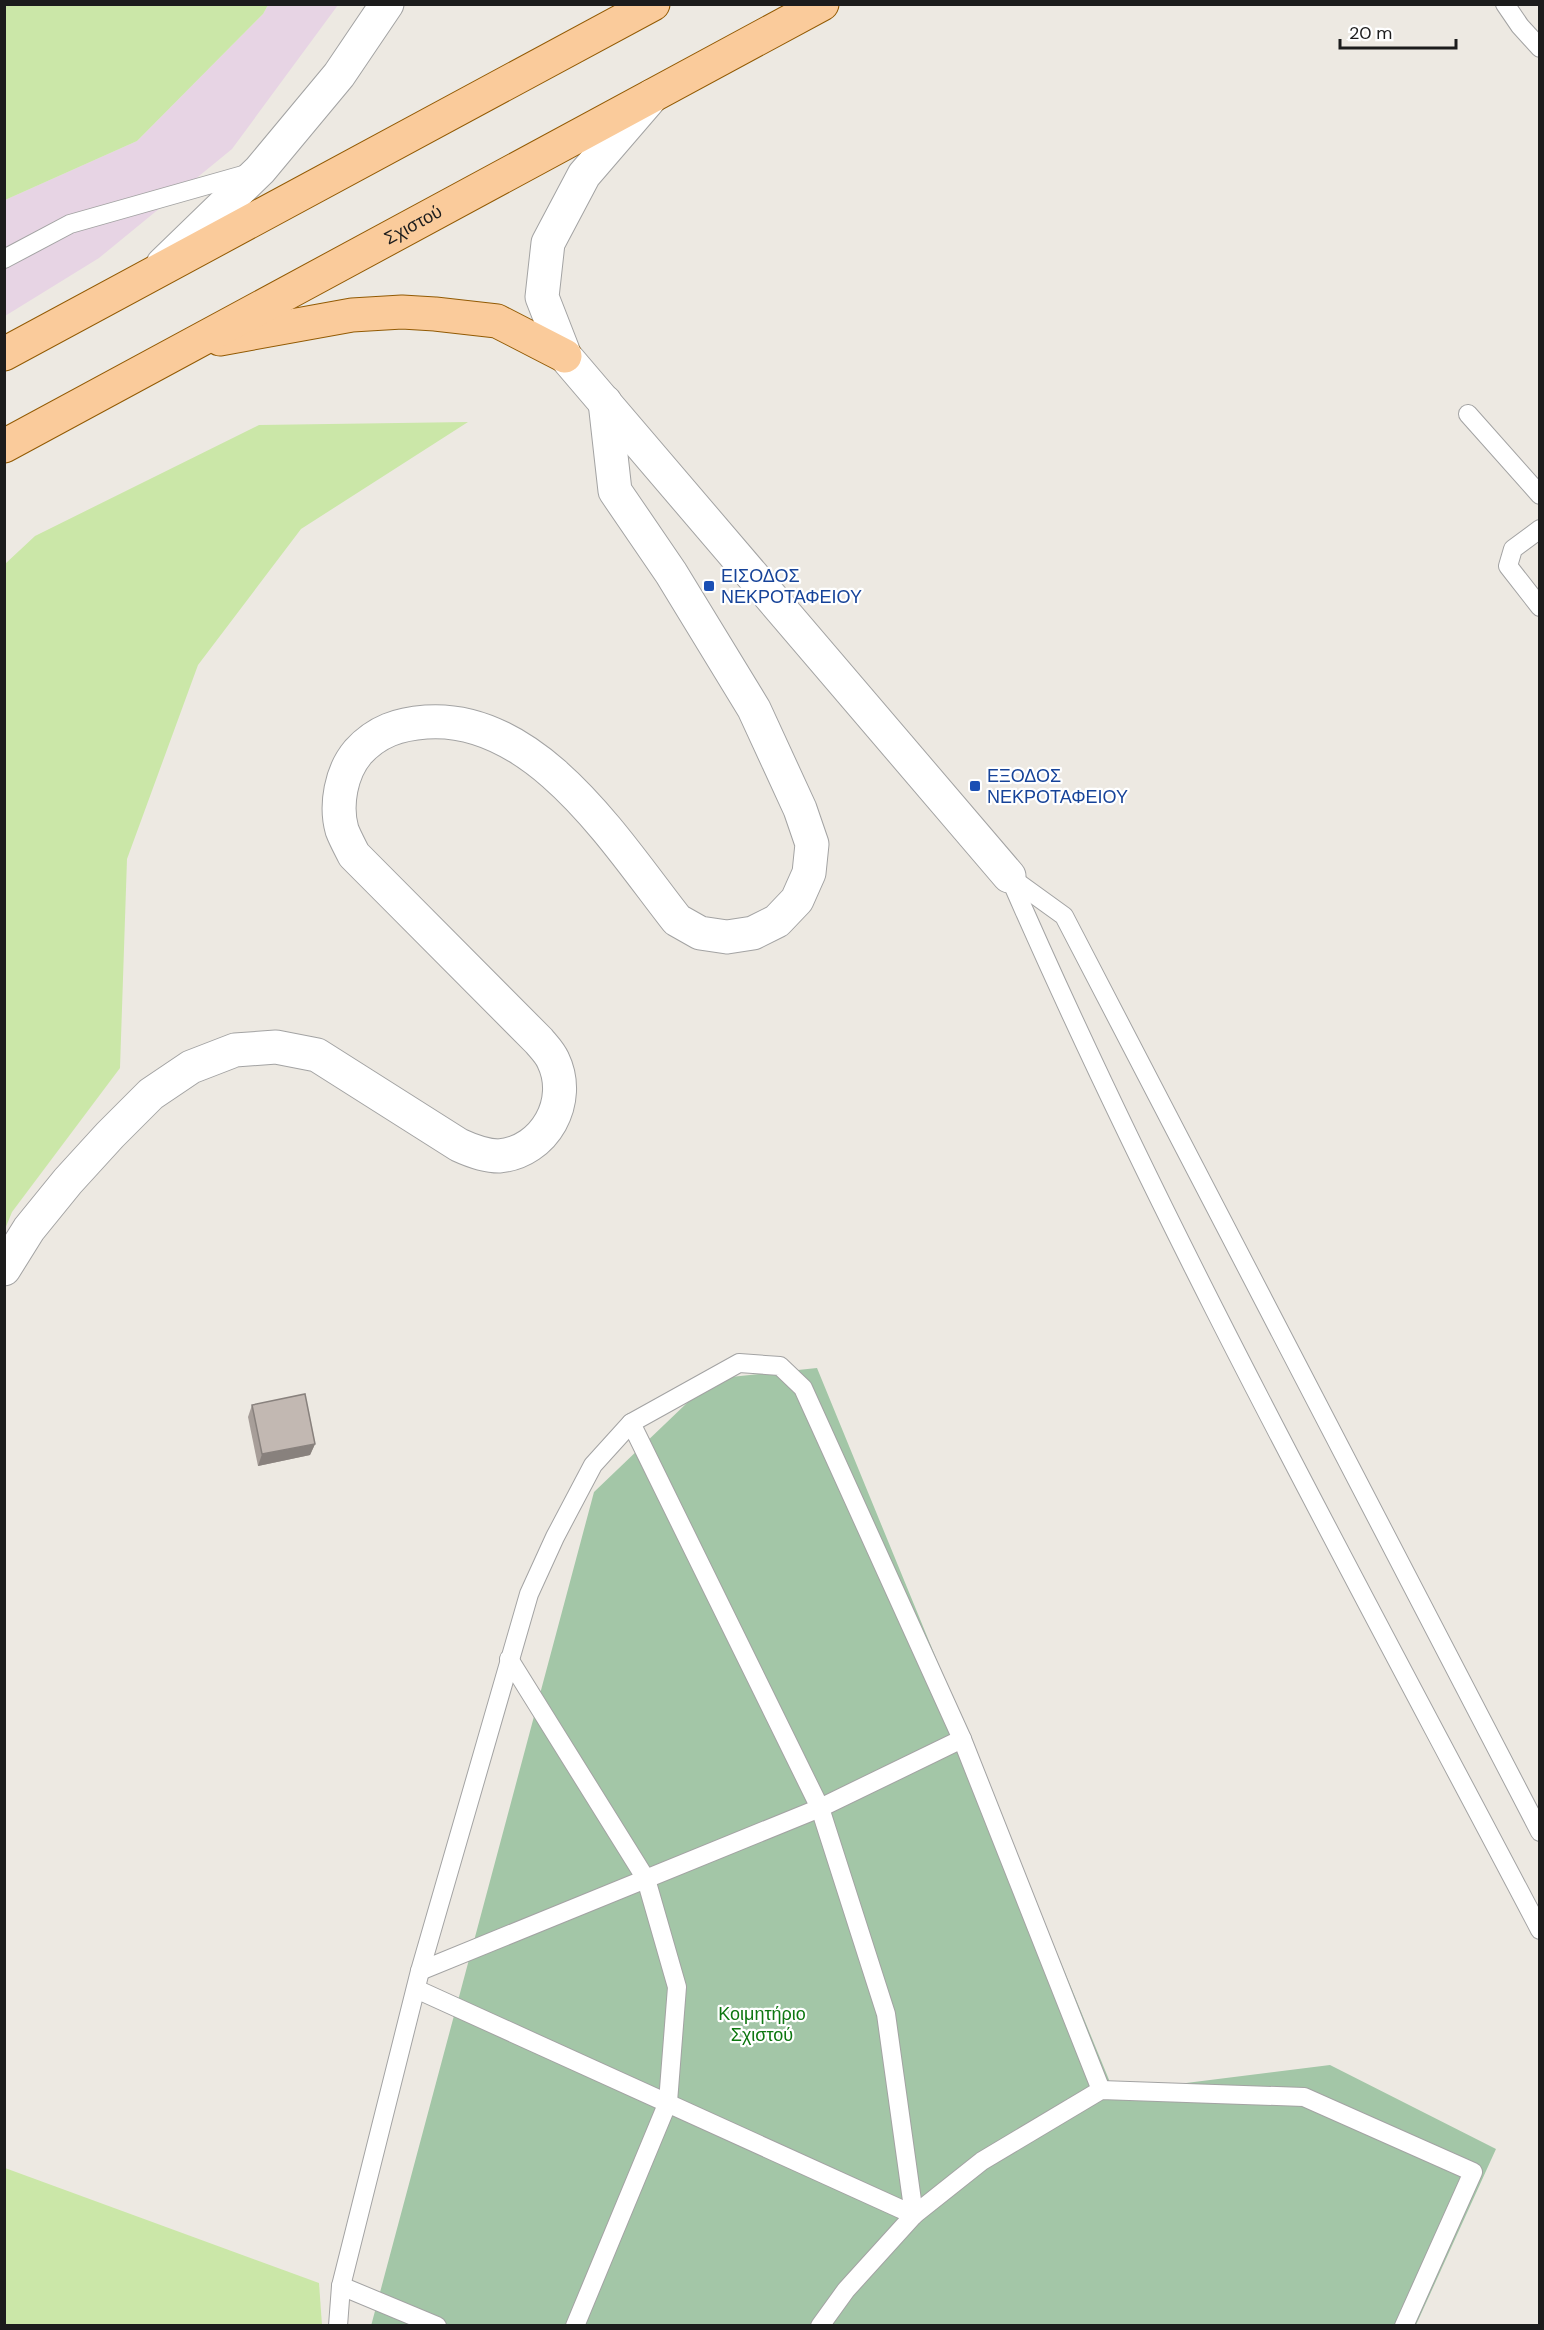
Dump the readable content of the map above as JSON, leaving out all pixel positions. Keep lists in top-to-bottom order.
{
  "streets": {
    "main road": ["Σχιστού"]
  },
  "parks": ["Κοιμητήριο Σχιστού"],
  "places": {
    "transit": ["ΕΙΣΟΔΟΣ ΝΕΚΡΟΤΑΦΕΙΟΥ", "ΕΞΟΔΟΣ ΝΕΚΡΟΤΑΦΕΙΟΥ"]
  },
  "scale_bar": "20 m"
}
